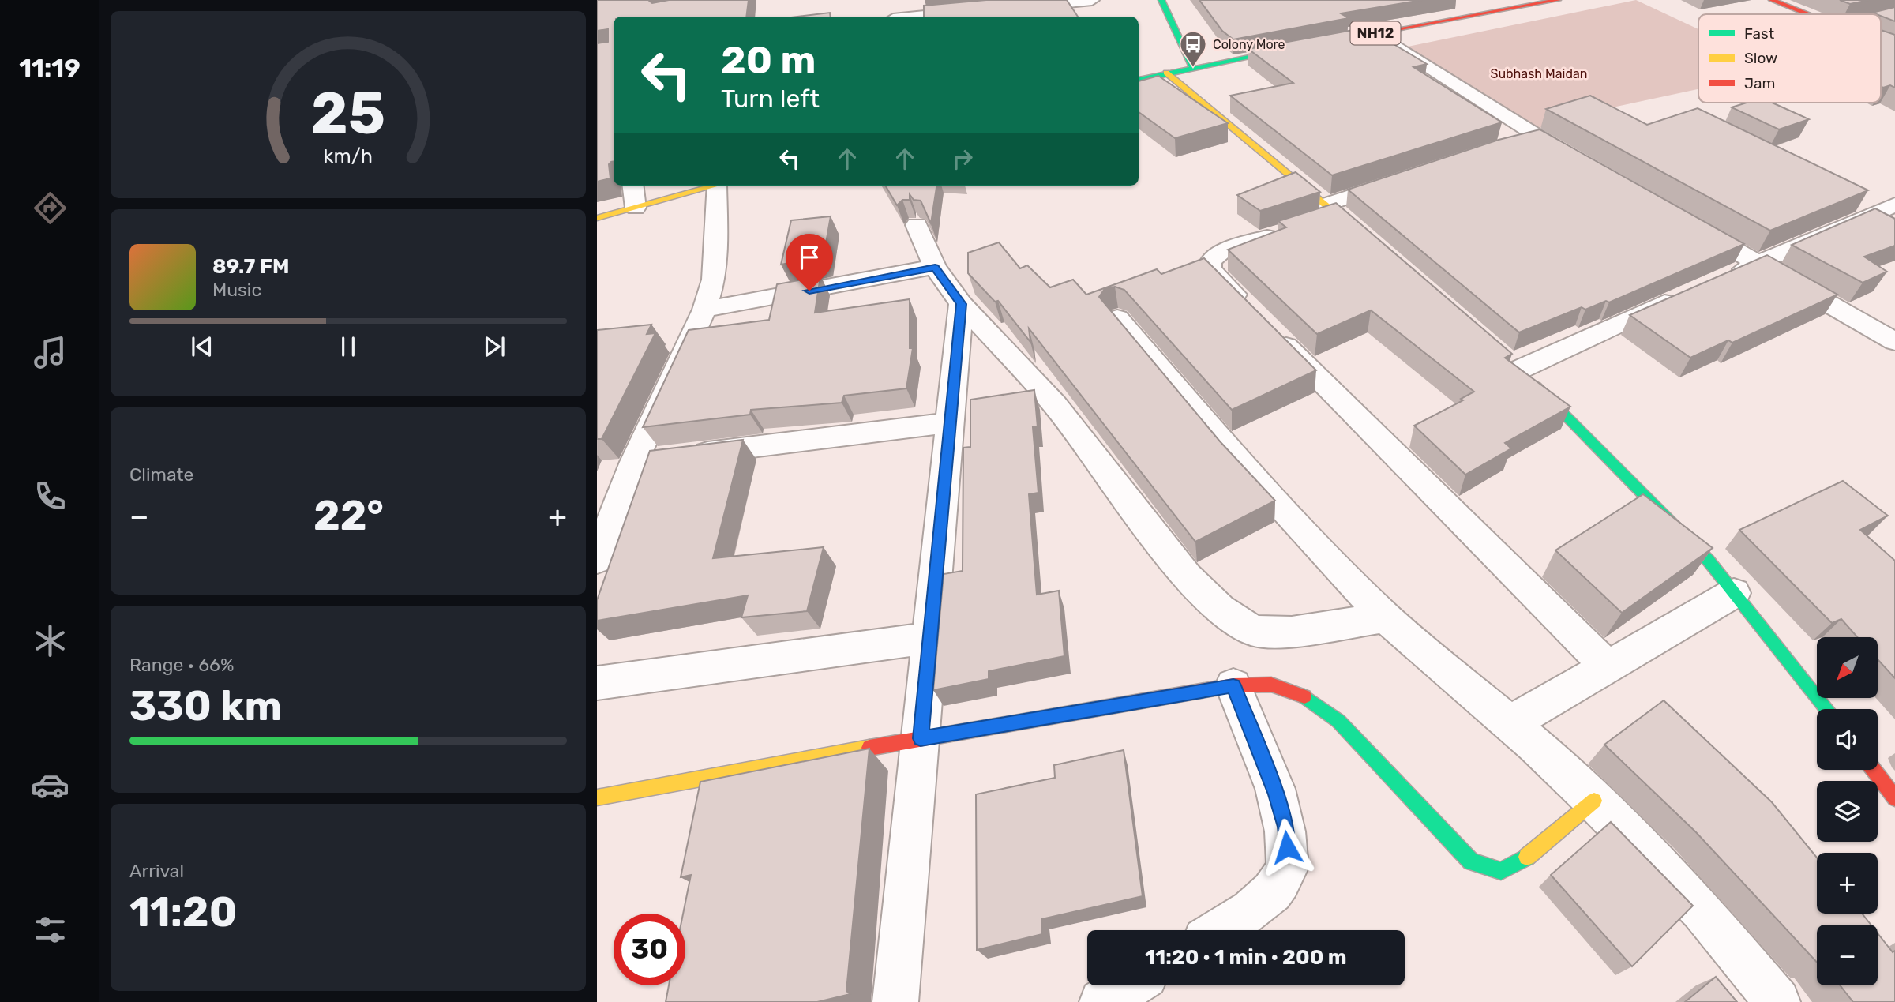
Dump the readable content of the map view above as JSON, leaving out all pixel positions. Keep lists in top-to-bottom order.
{
  "streets": {
    "main road": ["NH12"]
  },
  "parks": ["Subhash Maidan"],
  "places": {
    "bus stop": ["Colony More"]
  },
  "legend": ["Fast", "Slow", "Jam"],
  "north": "bottom left",
  "page": {
    "tabs": "11:19",
    "turn": ["20 m", "Turn left"],
    "song": ["89.7 FM", "Music"],
    "tile": [
      "Climate",
      ["Range · 66%", "330 km"],
      ["Arrival", "11:20"]
    ],
    "heat": ["−", "22°", "+"],
    "map_buttons": ["+", "−"],
    "limit": "30",
    "trip": "11:20 · 1 min · 200 m",
    "gauge": ["25", "km/h"]
  }
}
